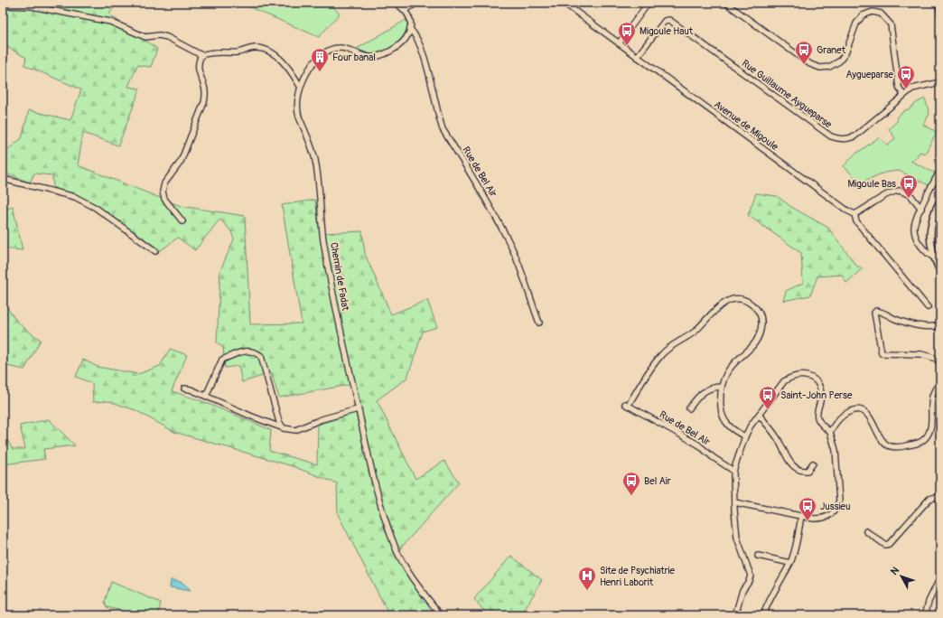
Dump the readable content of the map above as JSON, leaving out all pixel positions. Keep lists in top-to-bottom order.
{
  "streets": {
    "street": [
      "Rue Guillaume Aygueparse",
      "Avenue de Migoule",
      "Rue de Bel Air",
      "Chemin de Fadat"
    ]
  },
  "crossings": [
    ["Rue Guillaume Aygueparse", "Avenue de Migoule"],
    ["Rue de Bel Air", "Chemin de Fadat"]
  ],
  "places": {
    "bus stop": [
      "Migoule Haut",
      "Granet",
      "Aygueparse",
      "Migoule Bas",
      "Saint-John Perse",
      "Bel Air",
      "Jussieu"
    ],
    "building": ["Four banal"],
    "hospital": ["Site de Psychiatrie Henri Laborit"]
  },
  "north": "top left"
}
